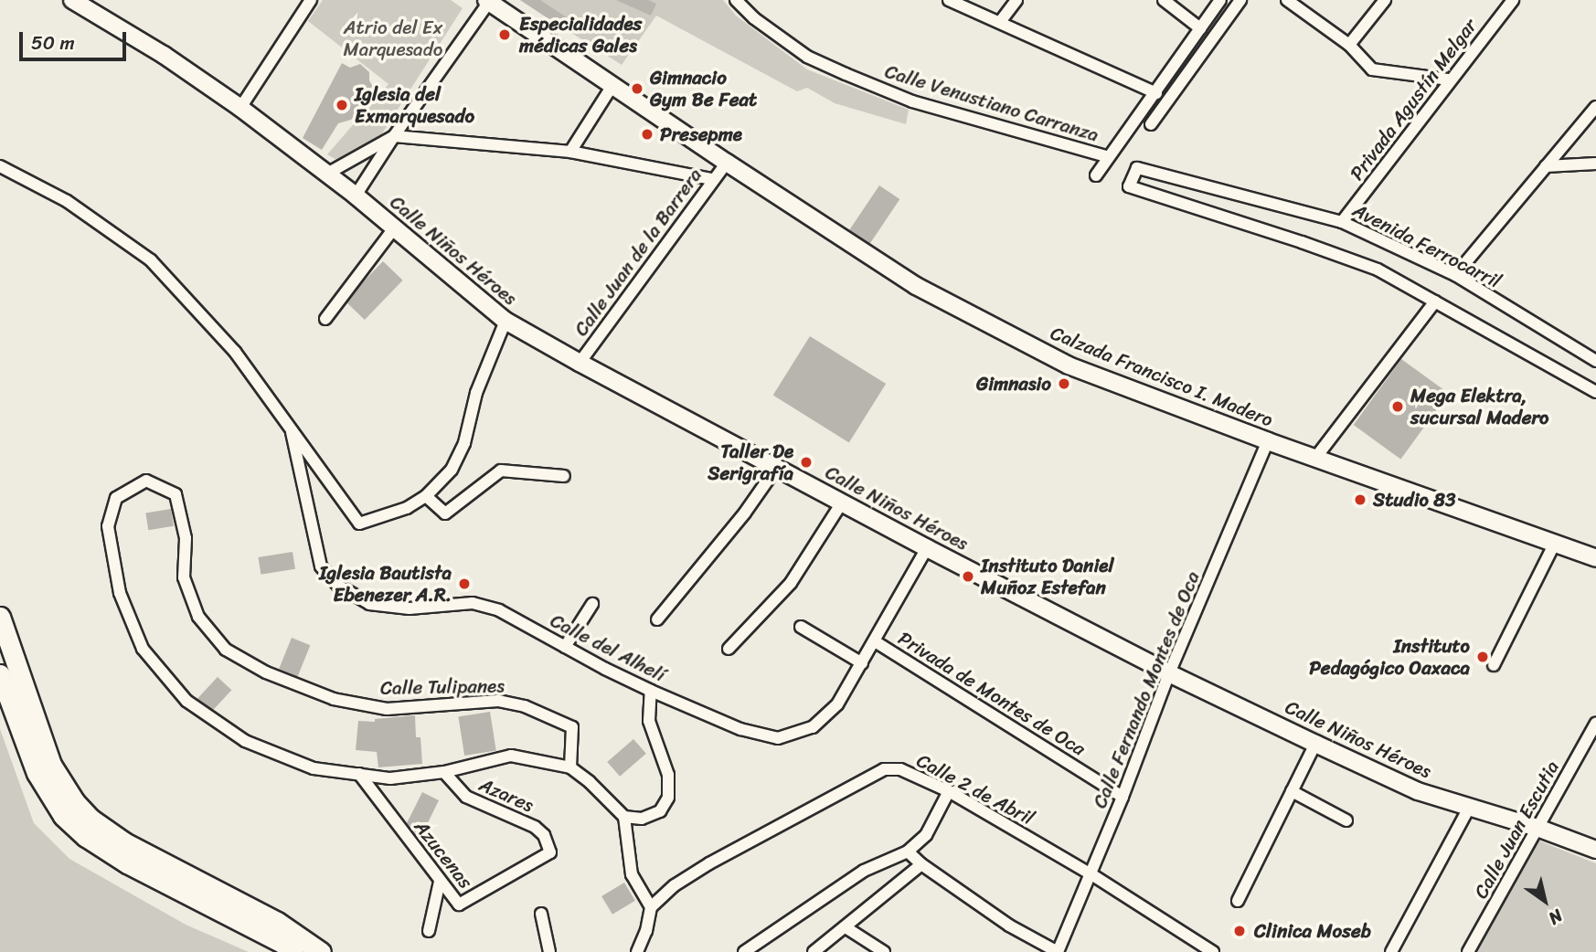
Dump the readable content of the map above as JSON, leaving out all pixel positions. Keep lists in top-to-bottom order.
{
  "streets": {
    "main road": ["Calle Niños Héroes", "Calzada Francisco I. Madero"],
    "street": [
      "Privada Agustín Melgar",
      "Calle Venustiano Carranza",
      "Avenida Ferrocarril",
      "Calle Juan de la Barrera",
      "Calle del Alhelí",
      "Calle Tulipanes",
      "Calle Fernando Montes de Oca",
      "Privada de Montes de Oca",
      "Calle 2 de Abril",
      "Azares",
      "Calle Juan Escutia",
      "Azucenas"
    ]
  },
  "crossings": [
    ["Privada Agustín Melgar", "Avenida Ferrocarril"],
    ["Calle Niños Héroes", "Calle Juan de la Barrera"],
    ["Calle Niños Héroes", "Calle del Alhelí"],
    ["Calle Niños Héroes", "Calle Fernando Montes de Oca"],
    ["Calle Niños Héroes", "Calle Juan Escutia"],
    ["Calle Juan de la Barrera", "Calzada Francisco I. Madero"],
    ["Calzada Francisco I. Madero", "Calle Fernando Montes de Oca"],
    ["Calle del Alhelí", "Privada de Montes de Oca"],
    ["Calle Tulipanes", "Azares"],
    ["Calle Tulipanes", "Azucenas"],
    ["Calle Fernando Montes de Oca", "Privada de Montes de Oca"],
    ["Calle Fernando Montes de Oca", "Calle 2 de Abril"],
    ["Azares", "Azucenas"]
  ],
  "parks": ["Atrio del Ex Marquesado"],
  "places": [
    "Especialidades médicas Gales",
    "Gimnacio Gym Be Feat",
    "Iglesia del Exmarquesado",
    "Presepme",
    "Gimnasio",
    "Mega Elektra, sucursal Madero",
    "Taller De Serigrafía",
    "Studio 83",
    "Instituto Daniel Muñoz Estefan",
    "Iglesia Bautista Ebenezer A.R.",
    "Instituto Pedagógico Oaxaca",
    "Clinica Moseb"
  ],
  "scale_bar": "50 m",
  "north": "bottom right"
}
